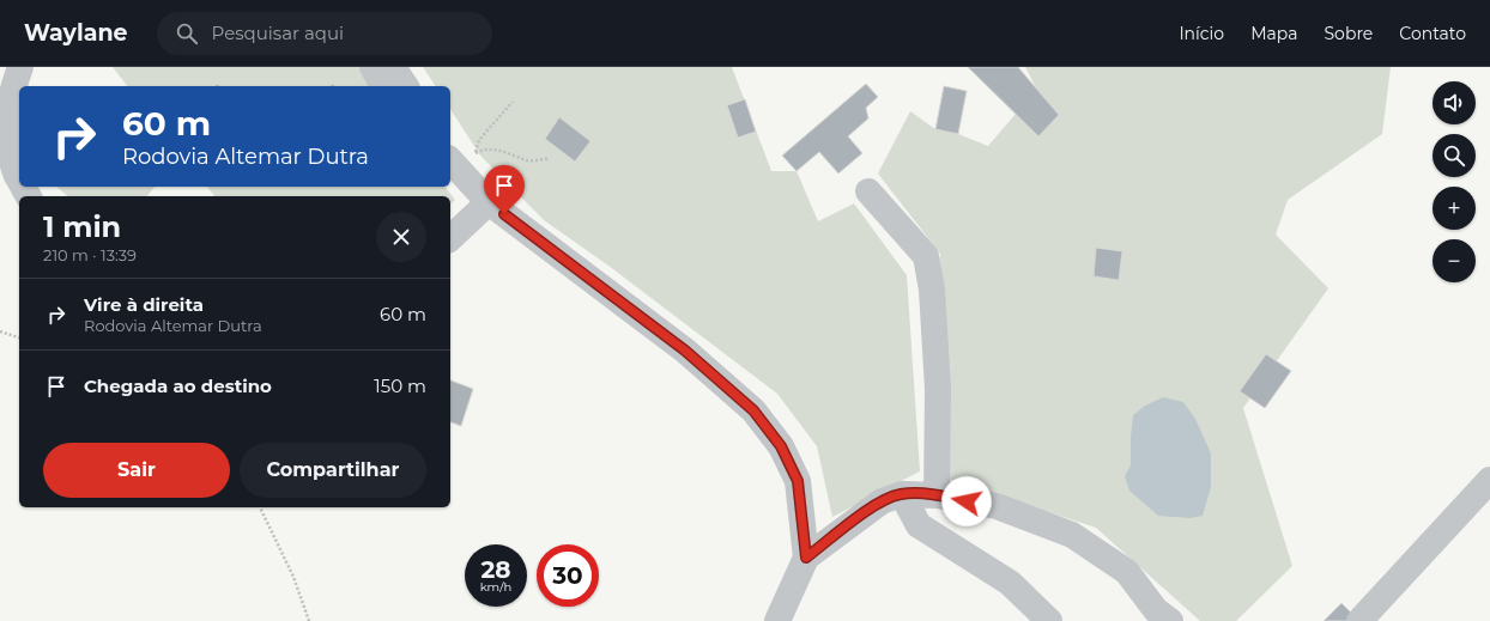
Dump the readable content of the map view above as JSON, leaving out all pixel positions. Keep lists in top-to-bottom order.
{
  "page": {
    "header": "Waylane",
    "search": "Pesquisar aqui",
    "nav": [
      "Início",
      "Mapa",
      "Sobre",
      "Contato"
    ],
    "map_buttons": ["+", "−"],
    "turn": ["60 m", "Rodovia Altemar Dutra"],
    "heading": ["1 min", "210 m · 13:39"],
    "list": [
      {
        "name": "Vire à direita",
        "note": "Rodovia Altemar Dutra",
        "value": "60 m"
      },
      {
        "name": "Chegada ao destino",
        "value": "150 m"
      }
    ],
    "buttons": ["Sair", "Compartilhar"],
    "speed": "28 km/h",
    "limit": "30"
  }
}
